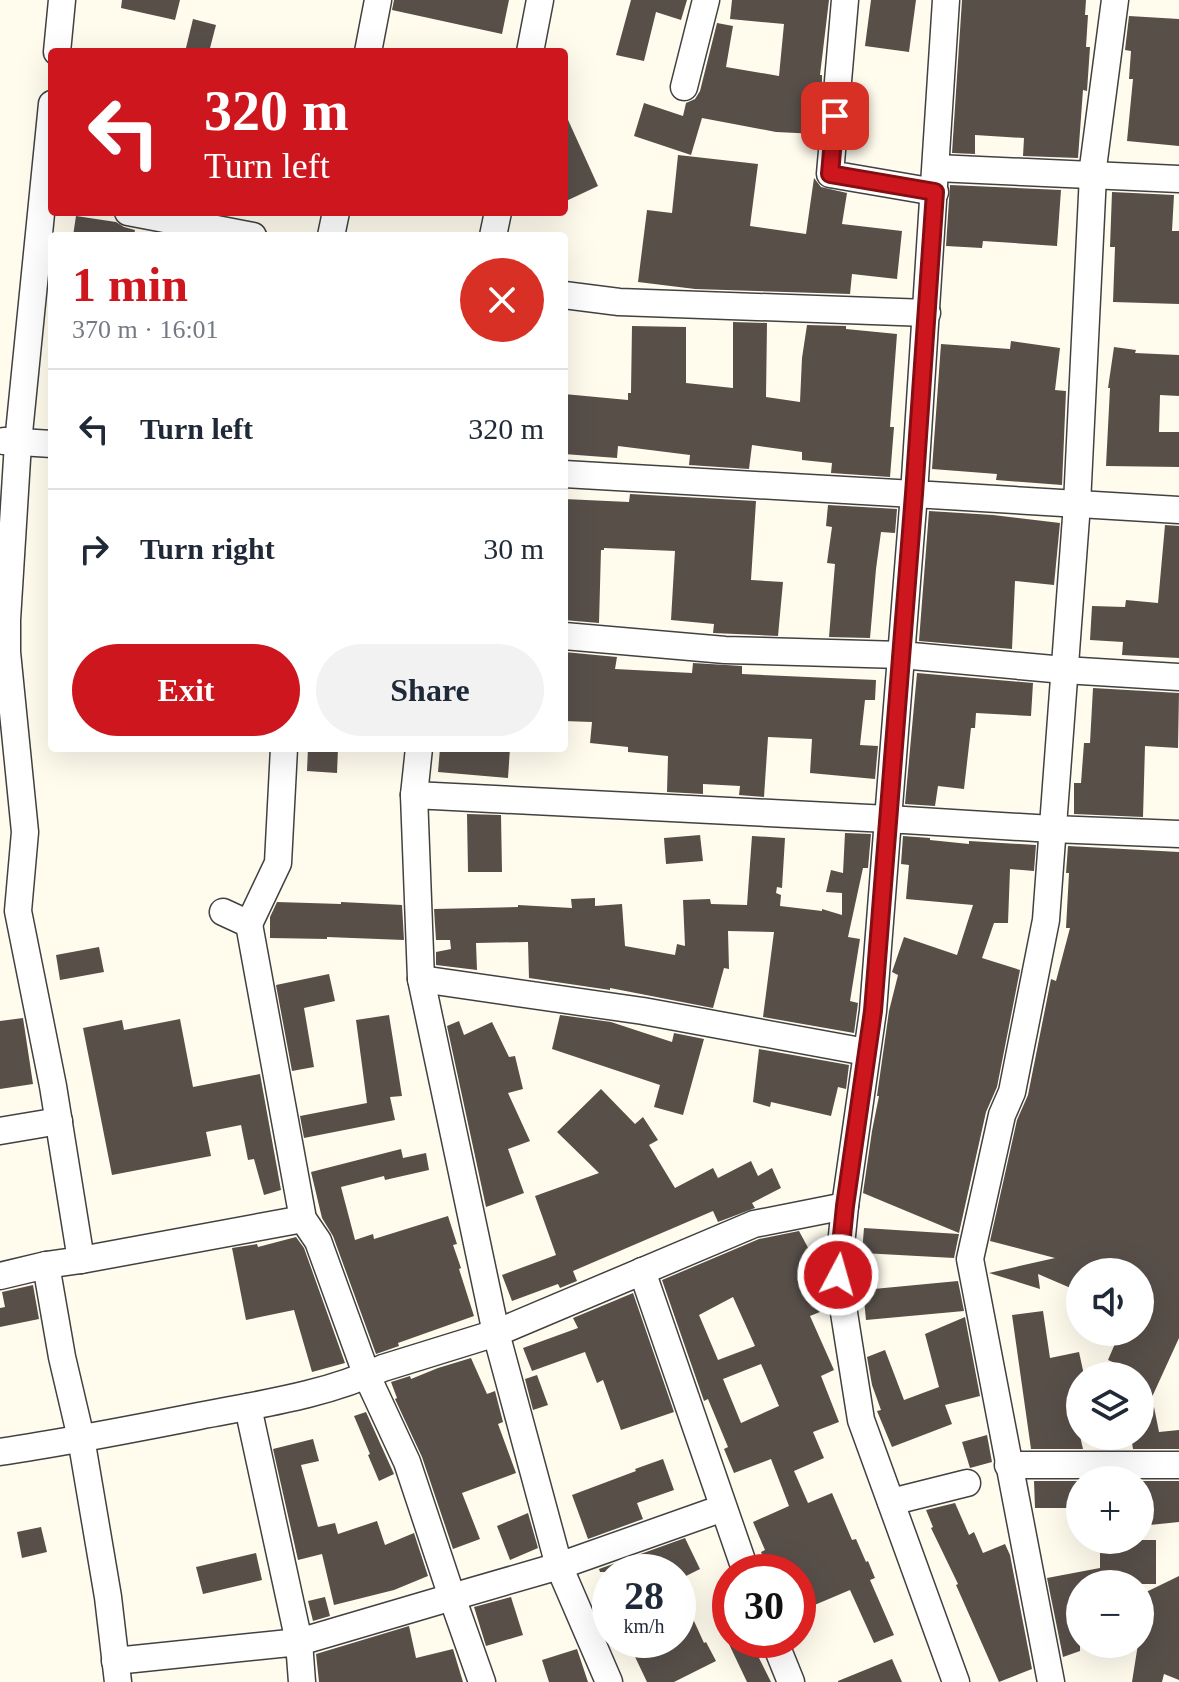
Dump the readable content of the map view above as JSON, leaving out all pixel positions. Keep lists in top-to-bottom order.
{
  "page": {
    "turn": ["320 m", "Turn left"],
    "heading": ["1 min", "370 m · 16:01"],
    "list": [
      {
        "name": "Turn left",
        "value": "320 m"
      },
      {
        "name": "Turn right",
        "value": "30 m"
      }
    ],
    "buttons": ["Exit", "Share"],
    "map_buttons": ["+", "−"],
    "speed": "28 km/h",
    "limit": "30"
  }
}
